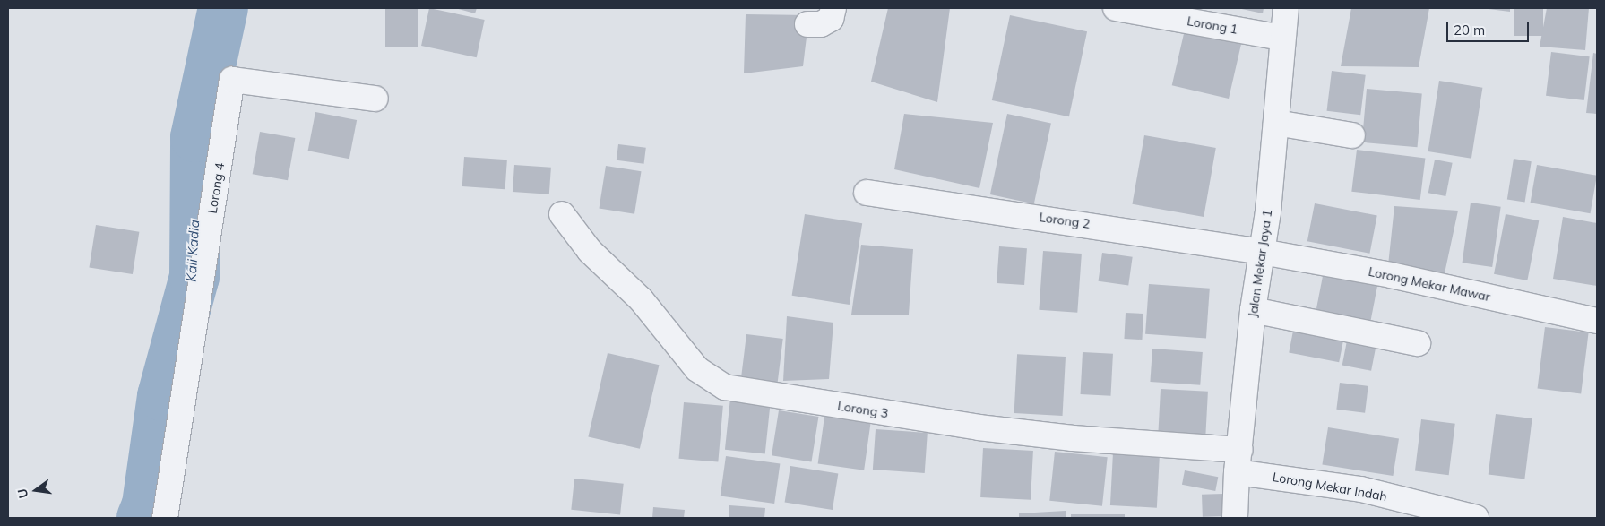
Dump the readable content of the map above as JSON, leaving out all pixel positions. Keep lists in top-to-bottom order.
{
  "streets": {
    "street": [
      "Lorong 1",
      "Lorong 4",
      "Lorong 2",
      "Jalan Mekar Jaya 1",
      "Lorong Mekar Mawar",
      "Lorong 3",
      "Lorong Mekar Indah"
    ]
  },
  "crossings": [
    ["Lorong 1", "Jalan Mekar Jaya 1"],
    ["Lorong 2", "Jalan Mekar Jaya 1"],
    ["Lorong 2", "Lorong Mekar Mawar"],
    ["Jalan Mekar Jaya 1", "Lorong Mekar Mawar"],
    ["Jalan Mekar Jaya 1", "Lorong 3"],
    ["Jalan Mekar Jaya 1", "Lorong Mekar Indah"],
    ["Lorong 3", "Lorong Mekar Indah"]
  ],
  "water": ["Kali Kadia"],
  "scale_bar": "20 m",
  "north": "left"
}
